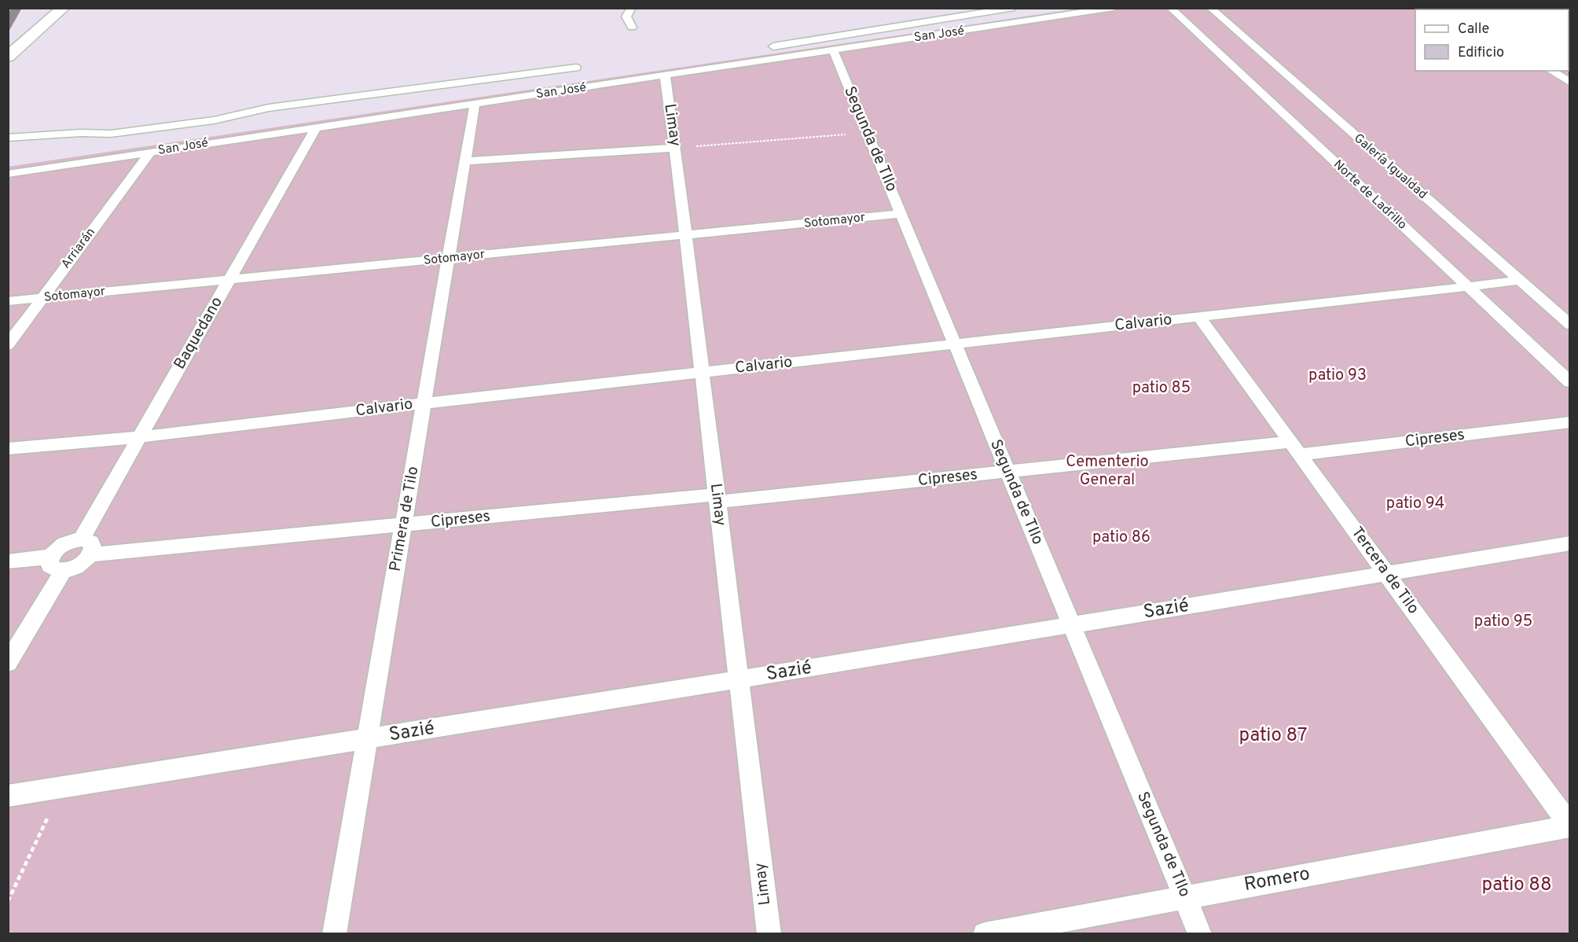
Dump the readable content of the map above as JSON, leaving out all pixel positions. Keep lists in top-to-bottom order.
{
  "streets": {
    "lane": [
      "San José",
      "Limay",
      "Segunda de TIlo",
      "Galería Igualdad",
      "Norte de Ladrillo",
      "Sotomayor",
      "Arriarán",
      "Calvario",
      "Baquedano",
      "Cipreses",
      "Primera de Tilo",
      "Tercera de Tilo",
      "Sazié",
      "Romero"
    ]
  },
  "crossings": [
    ["San José", "Limay"],
    ["San José", "Segunda de TIlo"],
    ["San José", "Arriarán"],
    ["San José", "Baquedano"],
    ["San José", "Primera de Tilo"],
    ["Limay", "Sotomayor"],
    ["Limay", "Calvario"],
    ["Limay", "Cipreses"],
    ["Limay", "Sazié"],
    ["Segunda de TIlo", "Sotomayor"],
    ["Segunda de TIlo", "Calvario"],
    ["Segunda de TIlo", "Cipreses"],
    ["Segunda de TIlo", "Sazié"],
    ["Segunda de TIlo", "Romero"],
    ["Galería Igualdad", "Calvario"],
    ["Norte de Ladrillo", "Calvario"],
    ["Sotomayor", "Arriarán"],
    ["Sotomayor", "Baquedano"],
    ["Sotomayor", "Primera de Tilo"],
    ["Calvario", "Baquedano"],
    ["Calvario", "Primera de Tilo"],
    ["Calvario", "Tercera de Tilo"],
    ["Baquedano", "Cipreses"],
    ["Cipreses", "Primera de Tilo"],
    ["Cipreses", "Tercera de Tilo"],
    ["Primera de Tilo", "Sazié"],
    ["Tercera de Tilo", "Sazié"],
    ["Tercera de Tilo", "Romero"]
  ],
  "parks": [
    "patio 93",
    "patio 85",
    "Cementerio General",
    "patio 94",
    "patio 86",
    "patio 95",
    "patio 87",
    "patio 88"
  ],
  "legend": ["Calle", "Edificio"]
}
